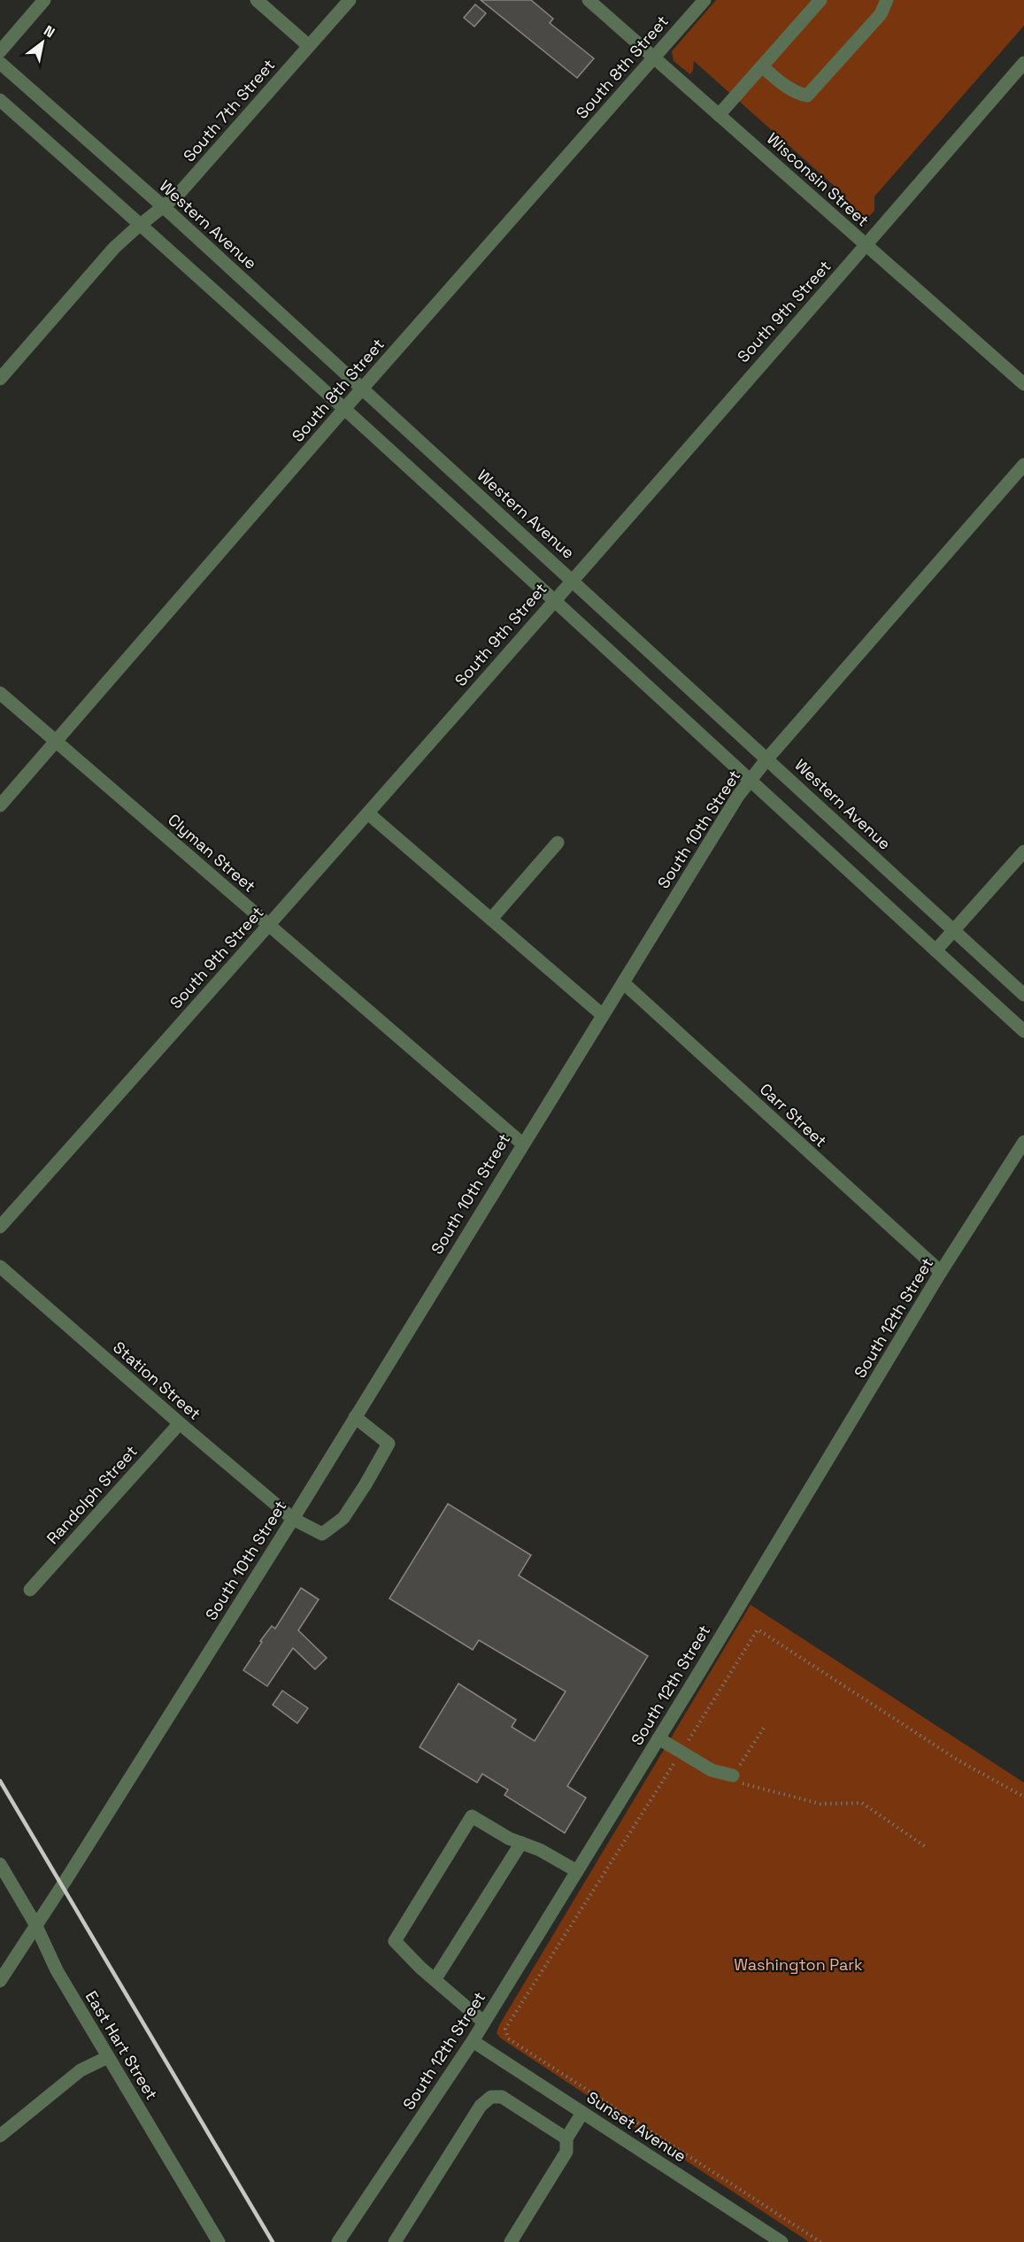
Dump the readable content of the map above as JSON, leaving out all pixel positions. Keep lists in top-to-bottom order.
{
  "streets": {
    "street": [
      "South 8th Street",
      "South 7th Street",
      "Wisconsin Street",
      "Western Avenue",
      "South 9th Street",
      "South 10th Street",
      "Clyman Street",
      "Carr Street",
      "South 12th Street",
      "Station Street",
      "Randolph Street",
      "East Hart Street",
      "Sunset Avenue"
    ]
  },
  "crossings": [
    ["South 8th Street", "Wisconsin Street"],
    ["South 8th Street", "Western Avenue"],
    ["South 8th Street", "Clyman Street"],
    ["South 7th Street", "Western Avenue"],
    ["Wisconsin Street", "South 9th Street"],
    ["Western Avenue", "South 9th Street"],
    ["Western Avenue", "South 10th Street"],
    ["South 9th Street", "Clyman Street"],
    ["South 10th Street", "Clyman Street"],
    ["South 10th Street", "Carr Street"],
    ["South 10th Street", "Station Street"],
    ["South 10th Street", "East Hart Street"],
    ["Carr Street", "South 12th Street"],
    ["South 12th Street", "Sunset Avenue"],
    ["Station Street", "Randolph Street"]
  ],
  "parks": ["Washington Park"],
  "north": "top right"
}
